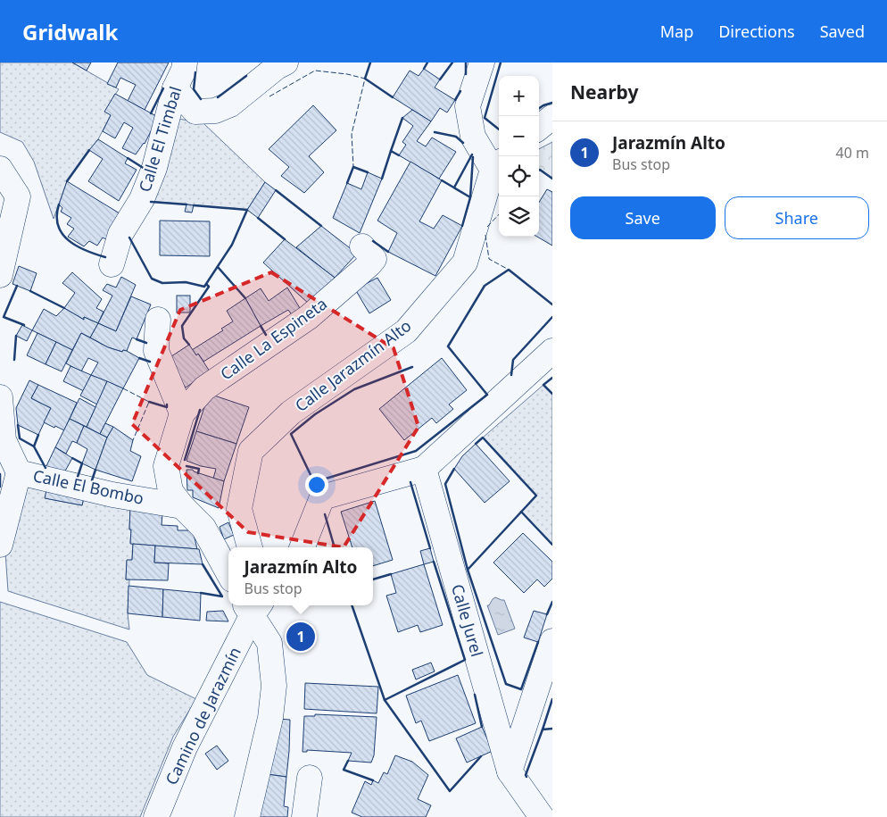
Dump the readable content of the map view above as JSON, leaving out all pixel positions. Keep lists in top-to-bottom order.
{
  "streets": {
    "street": [
      "Calle El Timbal",
      "Calle La Espineta",
      "Calle Jarazmín Alto",
      "Calle El Bombo",
      "Calle Jurel",
      "Camino de Jarazmín"
    ]
  },
  "page": {
    "header": "Gridwalk",
    "nav": ["Map", "Directions", "Saved"],
    "heading": "Nearby",
    "map_buttons": ["+", "−"],
    "list": [
      {
        "mark": "1",
        "name": "Jarazmín Alto",
        "note": "Bus stop",
        "value": "40 m"
      }
    ],
    "buttons": ["Save", "Share"],
    "popup": ["Jarazmín Alto", "Bus stop"],
    "pins": "1"
  }
}
